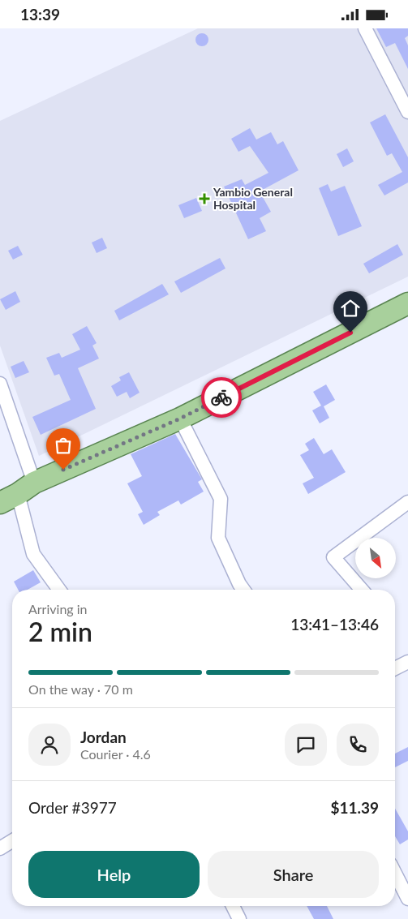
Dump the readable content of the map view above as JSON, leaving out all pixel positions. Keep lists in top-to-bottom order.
{
  "places": {
    "health": ["Yambio General Hospital"]
  },
  "north": "bottom right",
  "page": {
    "status": "13:39",
    "heading": ["2 min", "Arriving in", "13:41–13:46"],
    "panel": [
      "Jordan",
      "Courier · 4.6",
      "Order #3977",
      "$11.39"
    ],
    "bar": "On the way · 70 m",
    "buttons": ["Help", "Share"]
  }
}
